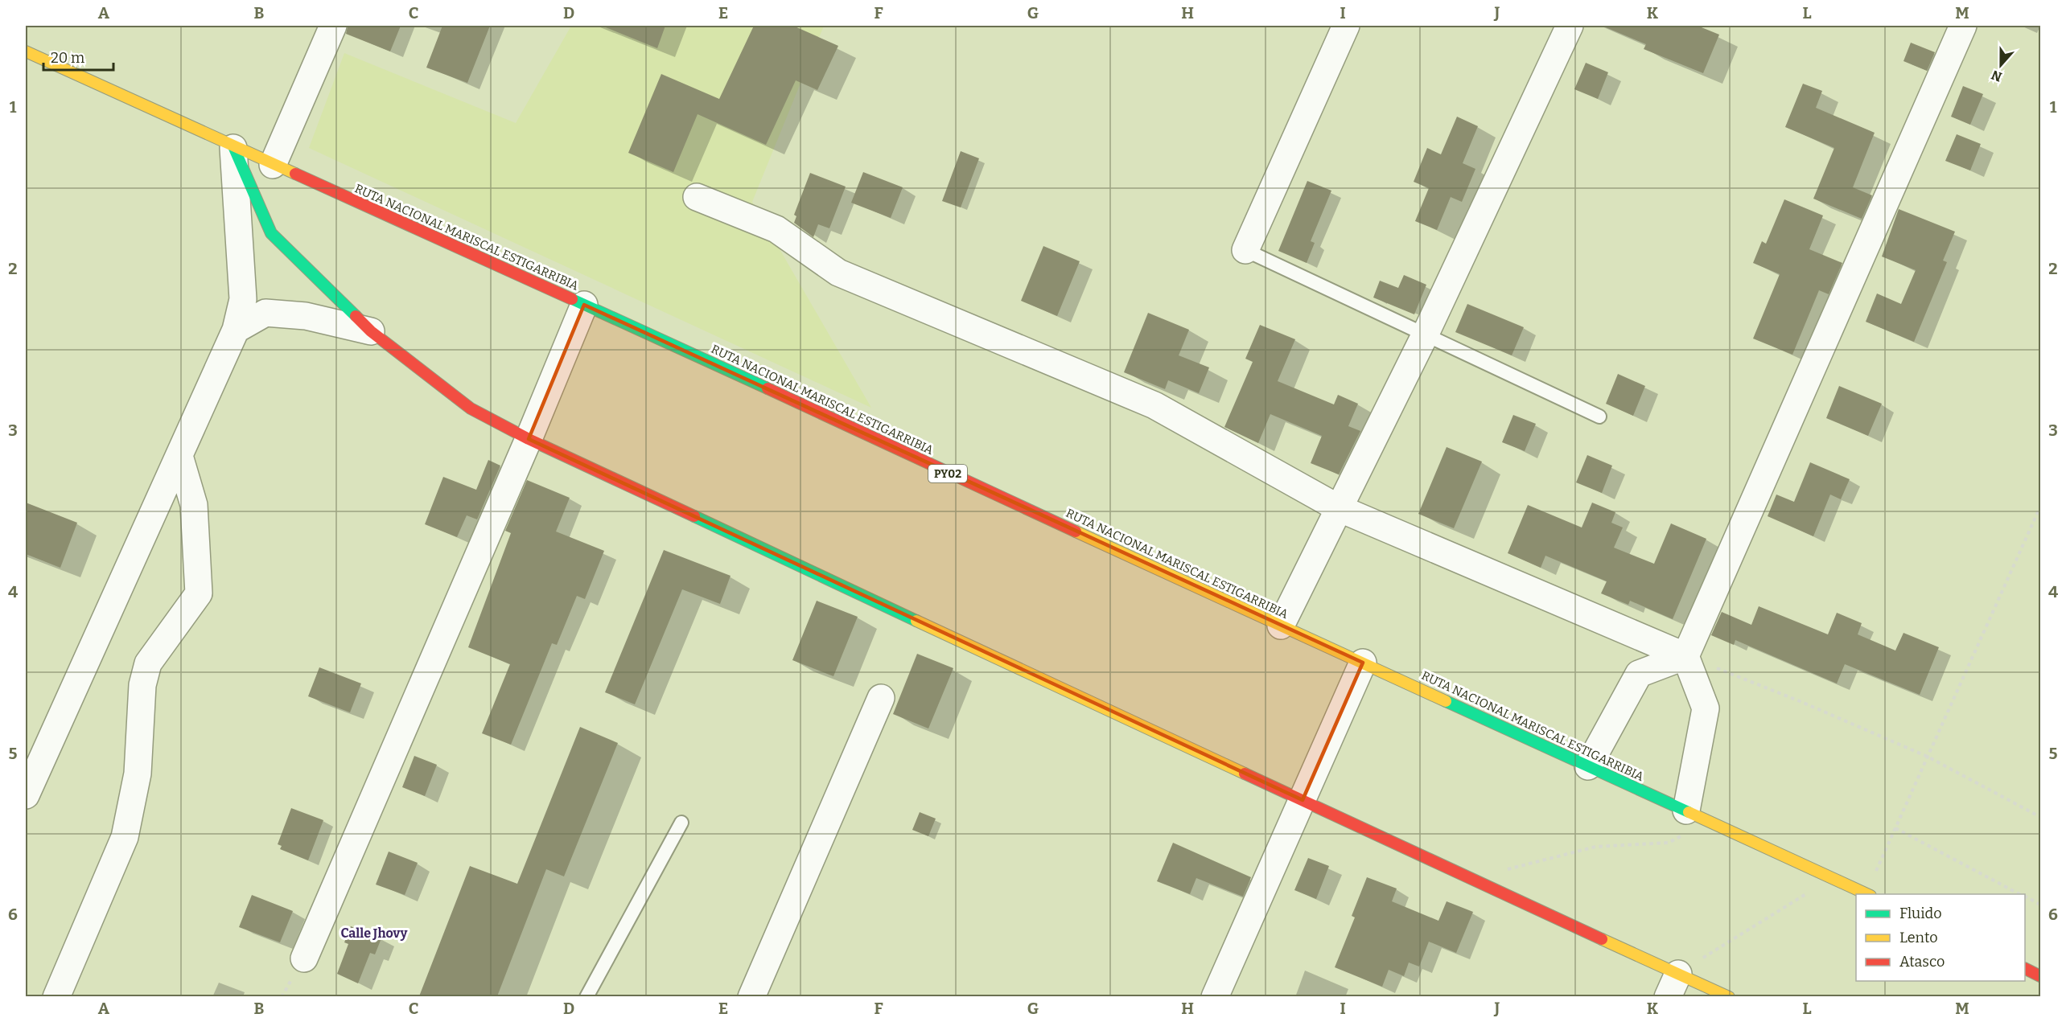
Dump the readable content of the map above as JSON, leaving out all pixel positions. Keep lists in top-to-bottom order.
{
  "streets": {
    "main road": ["RUTA NACIONAL MARISCAL ESTIGARRIBIA", "PY02"]
  },
  "districts": ["Calle Jhovy"],
  "legend": ["Fluido", "Lento", "Atasco"],
  "scale_bar": "20 m",
  "north": "bottom",
  "grid": {
    "columns": [
      "A",
      "B",
      "C",
      "D",
      "E",
      "F",
      "G",
      "H",
      "I",
      "J",
      "K",
      "L",
      "M"
    ],
    "rows": [
      "1",
      "2",
      "3",
      "4",
      "5",
      "6"
    ]
  }
}
